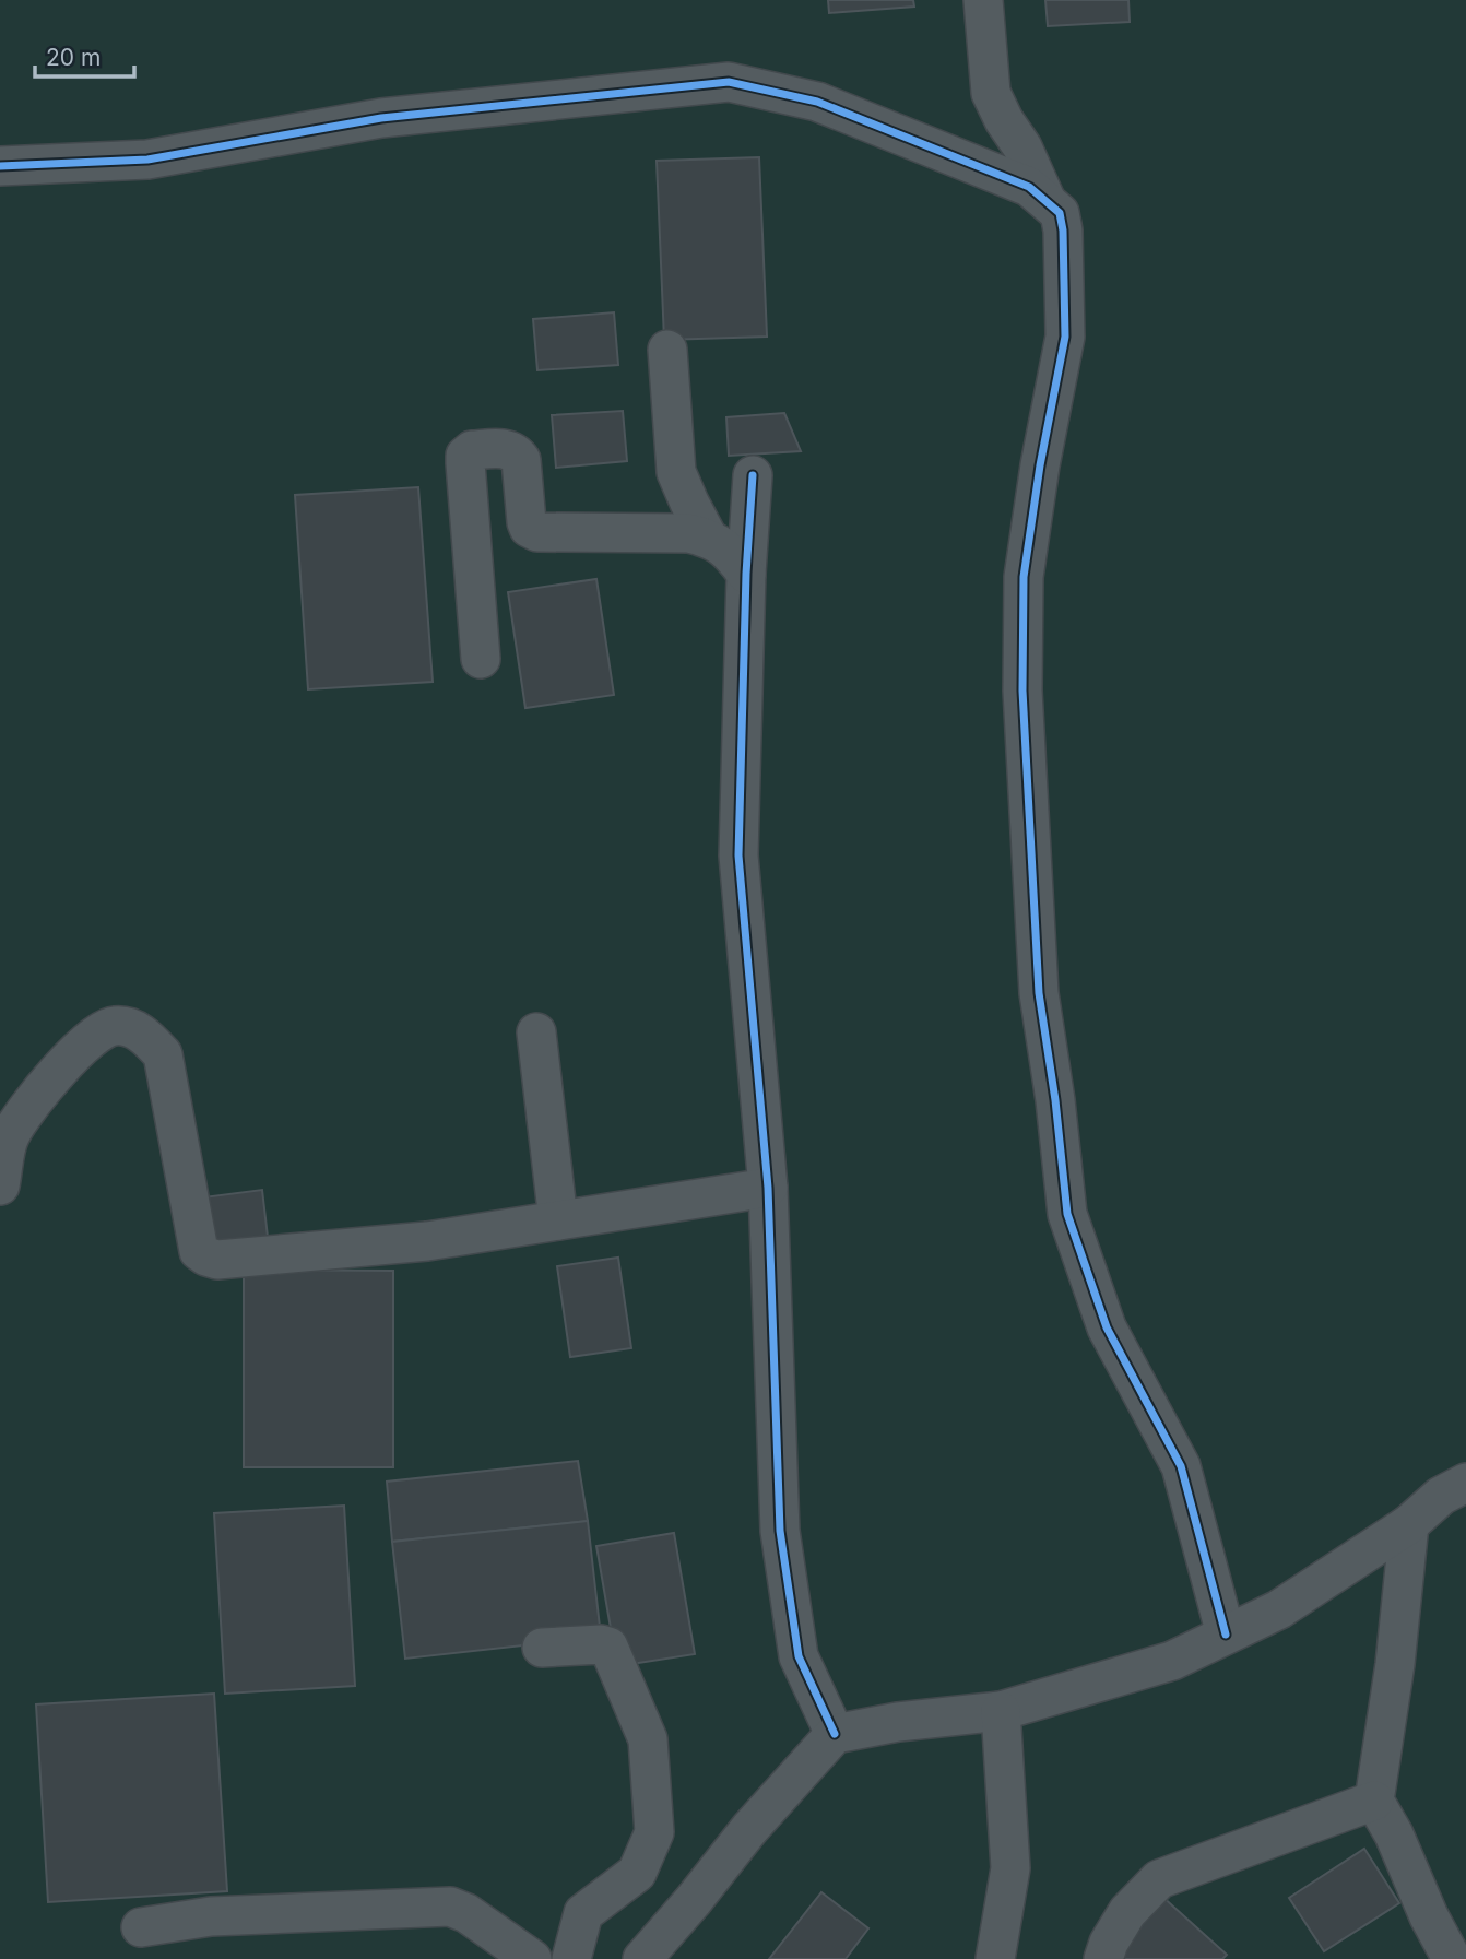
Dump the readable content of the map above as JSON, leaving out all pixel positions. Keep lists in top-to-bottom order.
{
  "scale_bar": "20 m"
}
